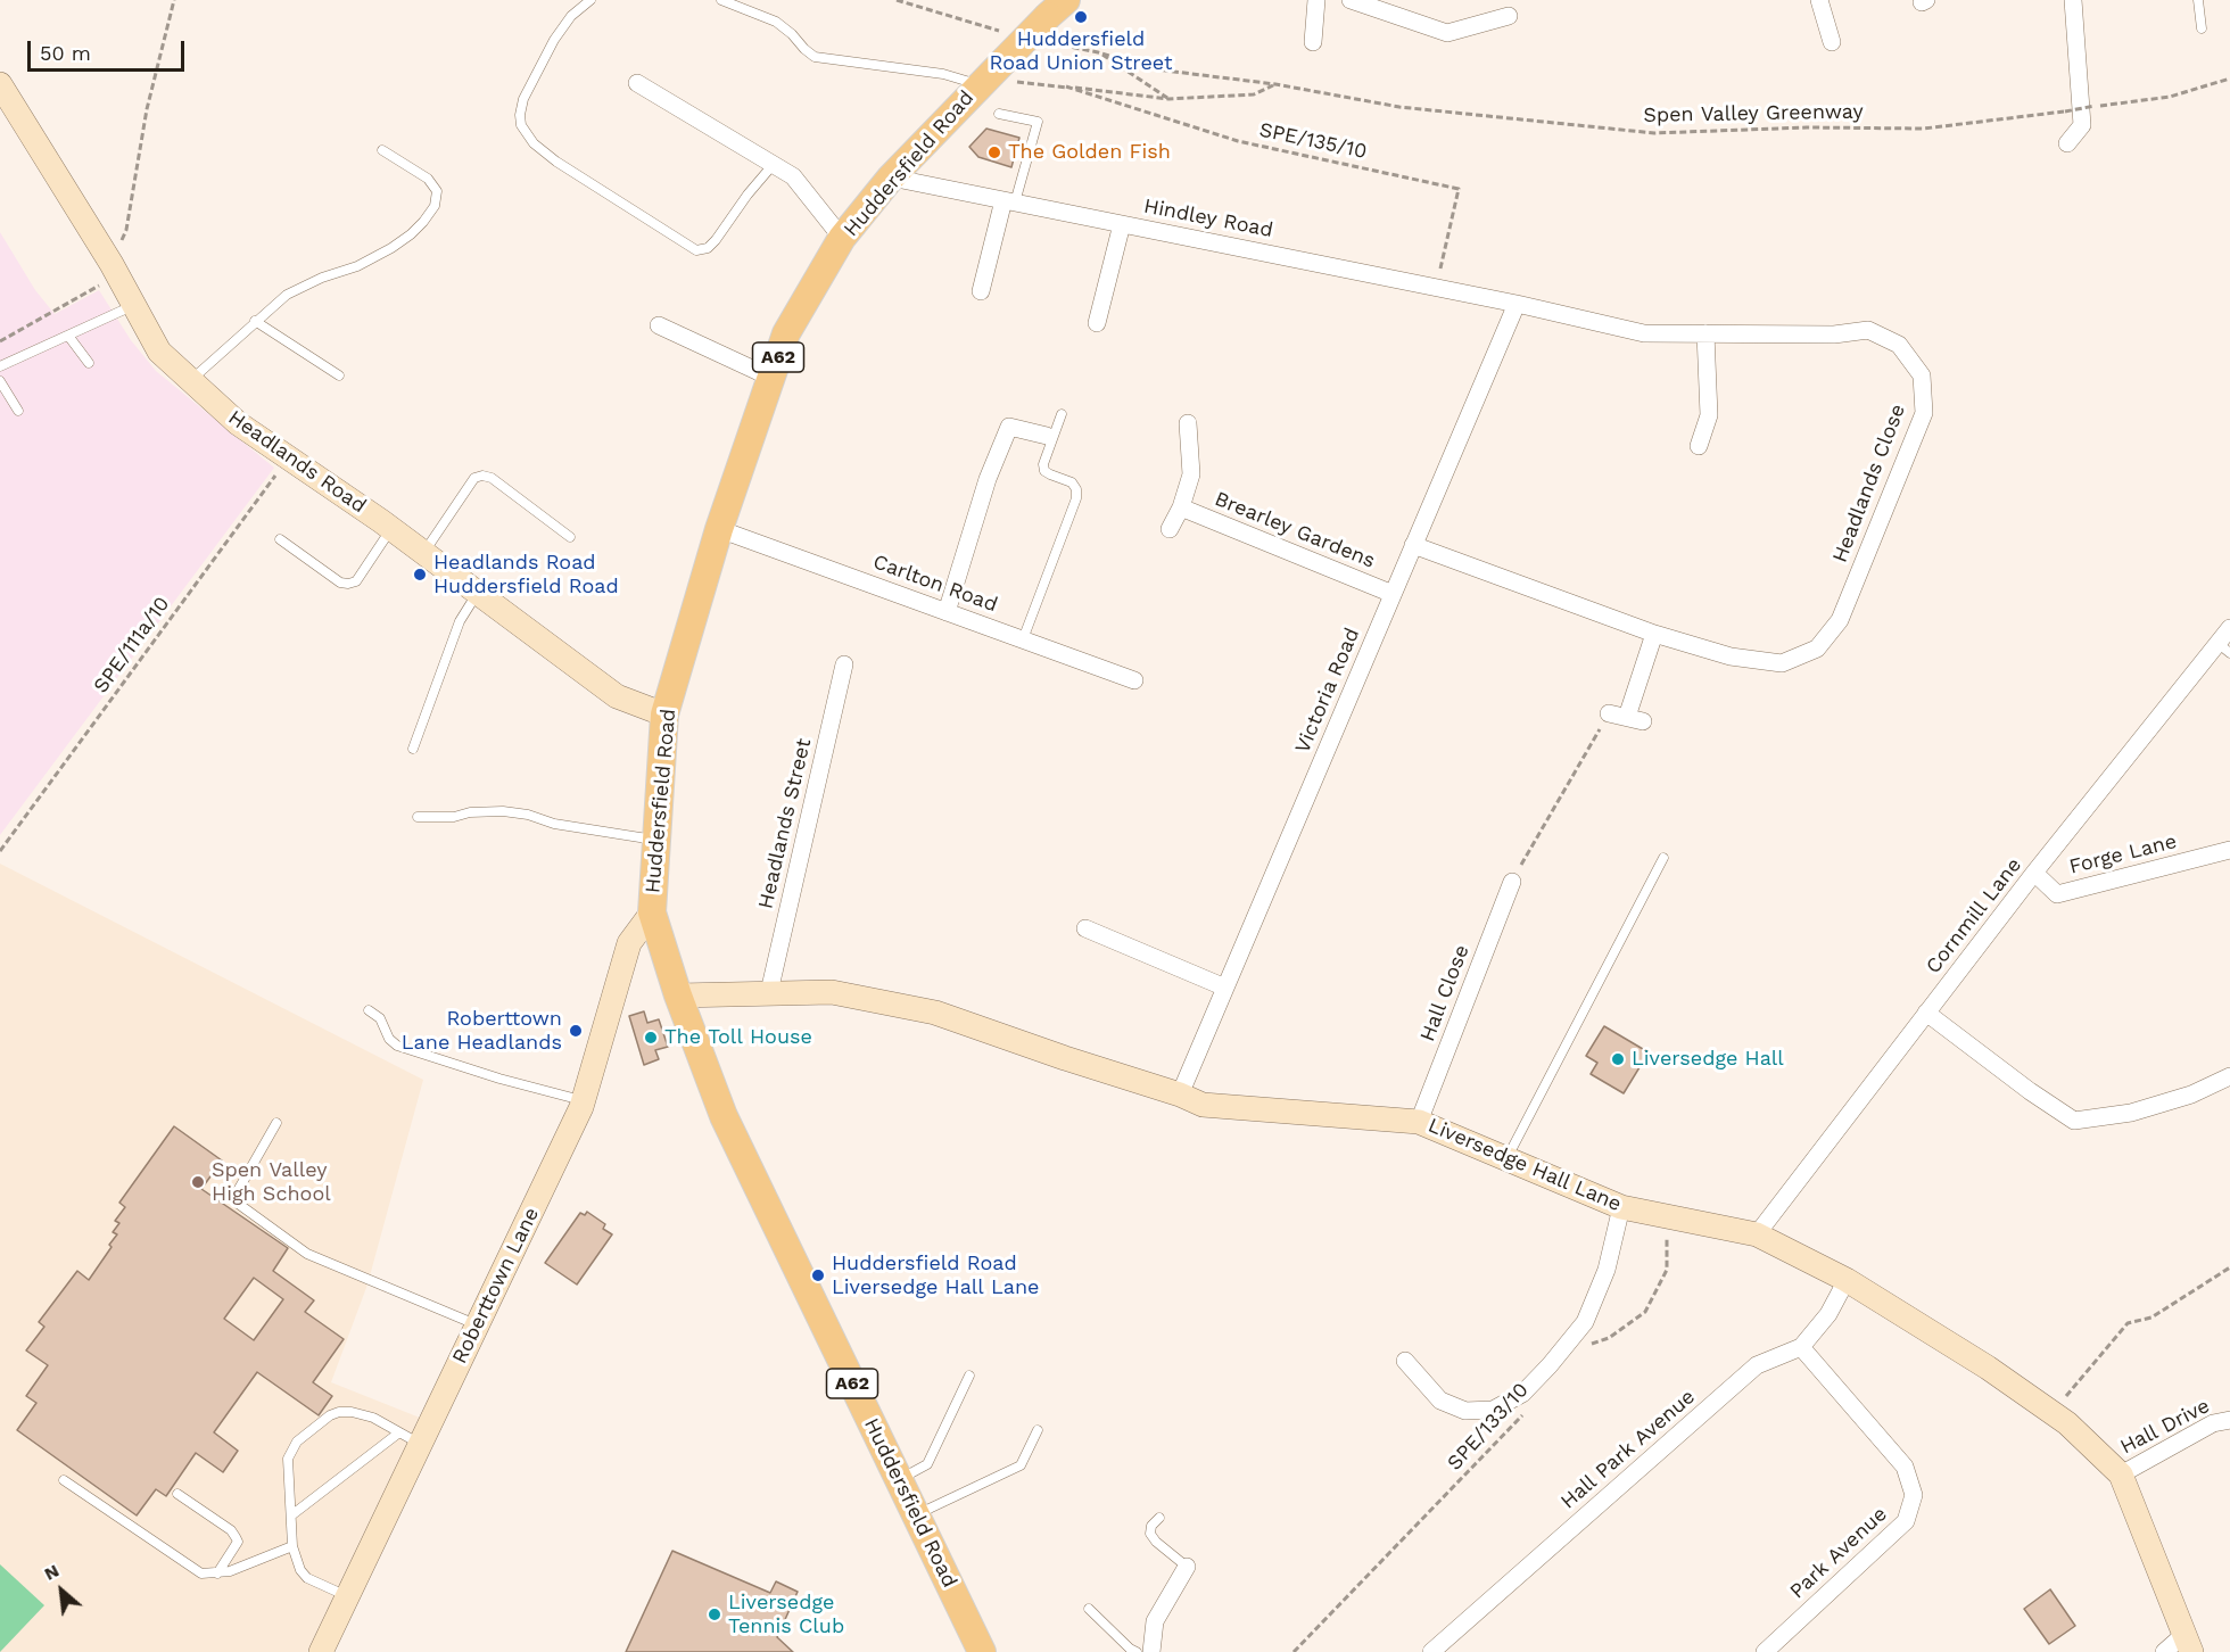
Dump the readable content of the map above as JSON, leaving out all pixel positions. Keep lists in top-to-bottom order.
{
  "streets": {
    "main road": ["Huddersfield Road", "A62"],
    "street": [
      "Hindley Road",
      "Headlands Road",
      "Headlands Close",
      "Brearley Gardens",
      "Carlton Road",
      "Victoria Road",
      "Headlands Street",
      "Forge Lane",
      "Cornmill Lane",
      "Hall Close",
      "Liversedge Hall Lane",
      "Roberttown Lane",
      "Hall Drive",
      "Hall Park Avenue",
      "Park Avenue"
    ],
    "path": [
      "Spen Valley Greenway",
      "SPE/135/10",
      "SPE/111a/10",
      "SPE/133/10"
    ]
  },
  "crossings": [
    ["Spen Valley Greenway", "SPE/135/10"],
    ["Spen Valley Greenway", "Huddersfield Road"],
    ["SPE/135/10", "Hindley Road"],
    ["Huddersfield Road", "Hindley Road"],
    ["Huddersfield Road", "Headlands Road"],
    ["Huddersfield Road", "Carlton Road"],
    ["Huddersfield Road", "Liversedge Hall Lane"],
    ["Huddersfield Road", "Roberttown Lane"],
    ["Hindley Road", "Headlands Close"],
    ["Hindley Road", "Victoria Road"],
    ["Headlands Road", "SPE/111a/10"],
    ["Headlands Close", "Victoria Road"],
    ["Brearley Gardens", "Victoria Road"],
    ["Victoria Road", "Liversedge Hall Lane"],
    ["Headlands Street", "Liversedge Hall Lane"],
    ["Forge Lane", "Cornmill Lane"],
    ["Cornmill Lane", "Liversedge Hall Lane"],
    ["Hall Close", "Liversedge Hall Lane"],
    ["Liversedge Hall Lane", "Hall Drive"],
    ["Liversedge Hall Lane", "Hall Park Avenue"],
    ["Hall Park Avenue", "Park Avenue"]
  ],
  "places": [
    "Huddersfield Road Union Street",
    "The Golden Fish",
    "Headlands Road Huddersfield Road",
    "Roberttown Lane Headlands",
    "The Toll House",
    "Liversedge Hall",
    "Spen Valley High School",
    "Huddersfield Road Liversedge Hall Lane",
    "Liversedge Tennis Club"
  ],
  "scale_bar": "50 m",
  "north": "top left"
}
